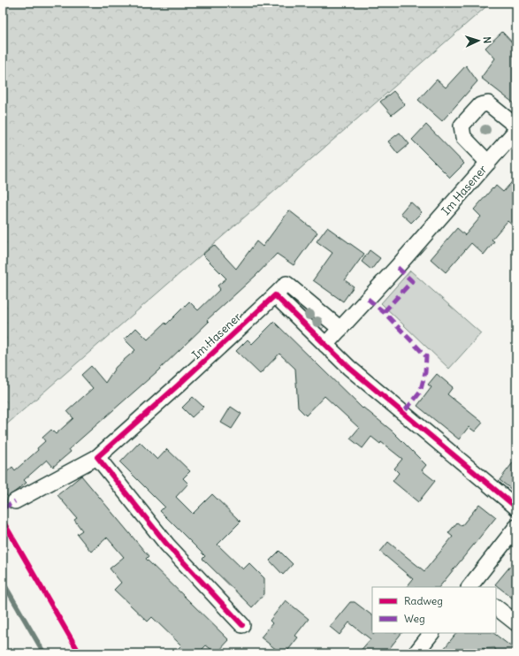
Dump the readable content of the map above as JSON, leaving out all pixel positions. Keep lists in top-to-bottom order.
{
  "streets": {
    "street": ["Im Hasener"]
  },
  "legend": ["Radweg", "Weg"],
  "north": "right"
}
